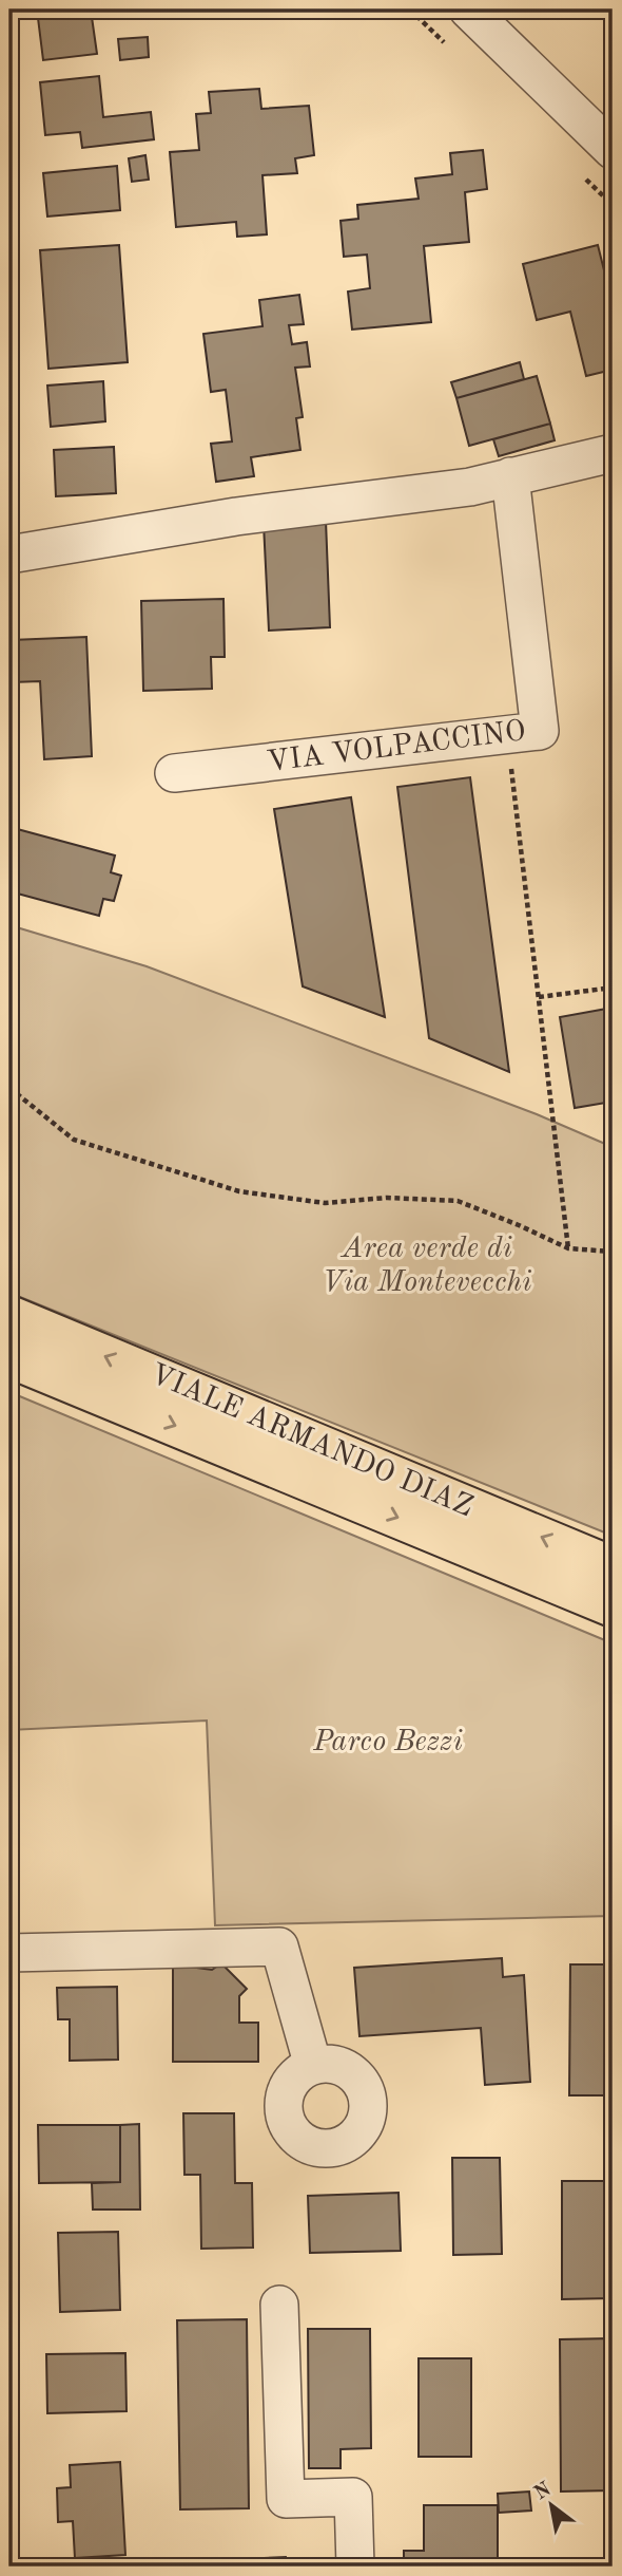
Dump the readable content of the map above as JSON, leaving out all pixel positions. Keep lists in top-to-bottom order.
{
  "streets": {
    "main road": ["VIALE ARMANDO DIAZ"],
    "street": ["VIA VOLPACCINO"]
  },
  "parks": ["Area verde di Via Montevecchi", "Parco Bezzi"],
  "north": "top left"
}
